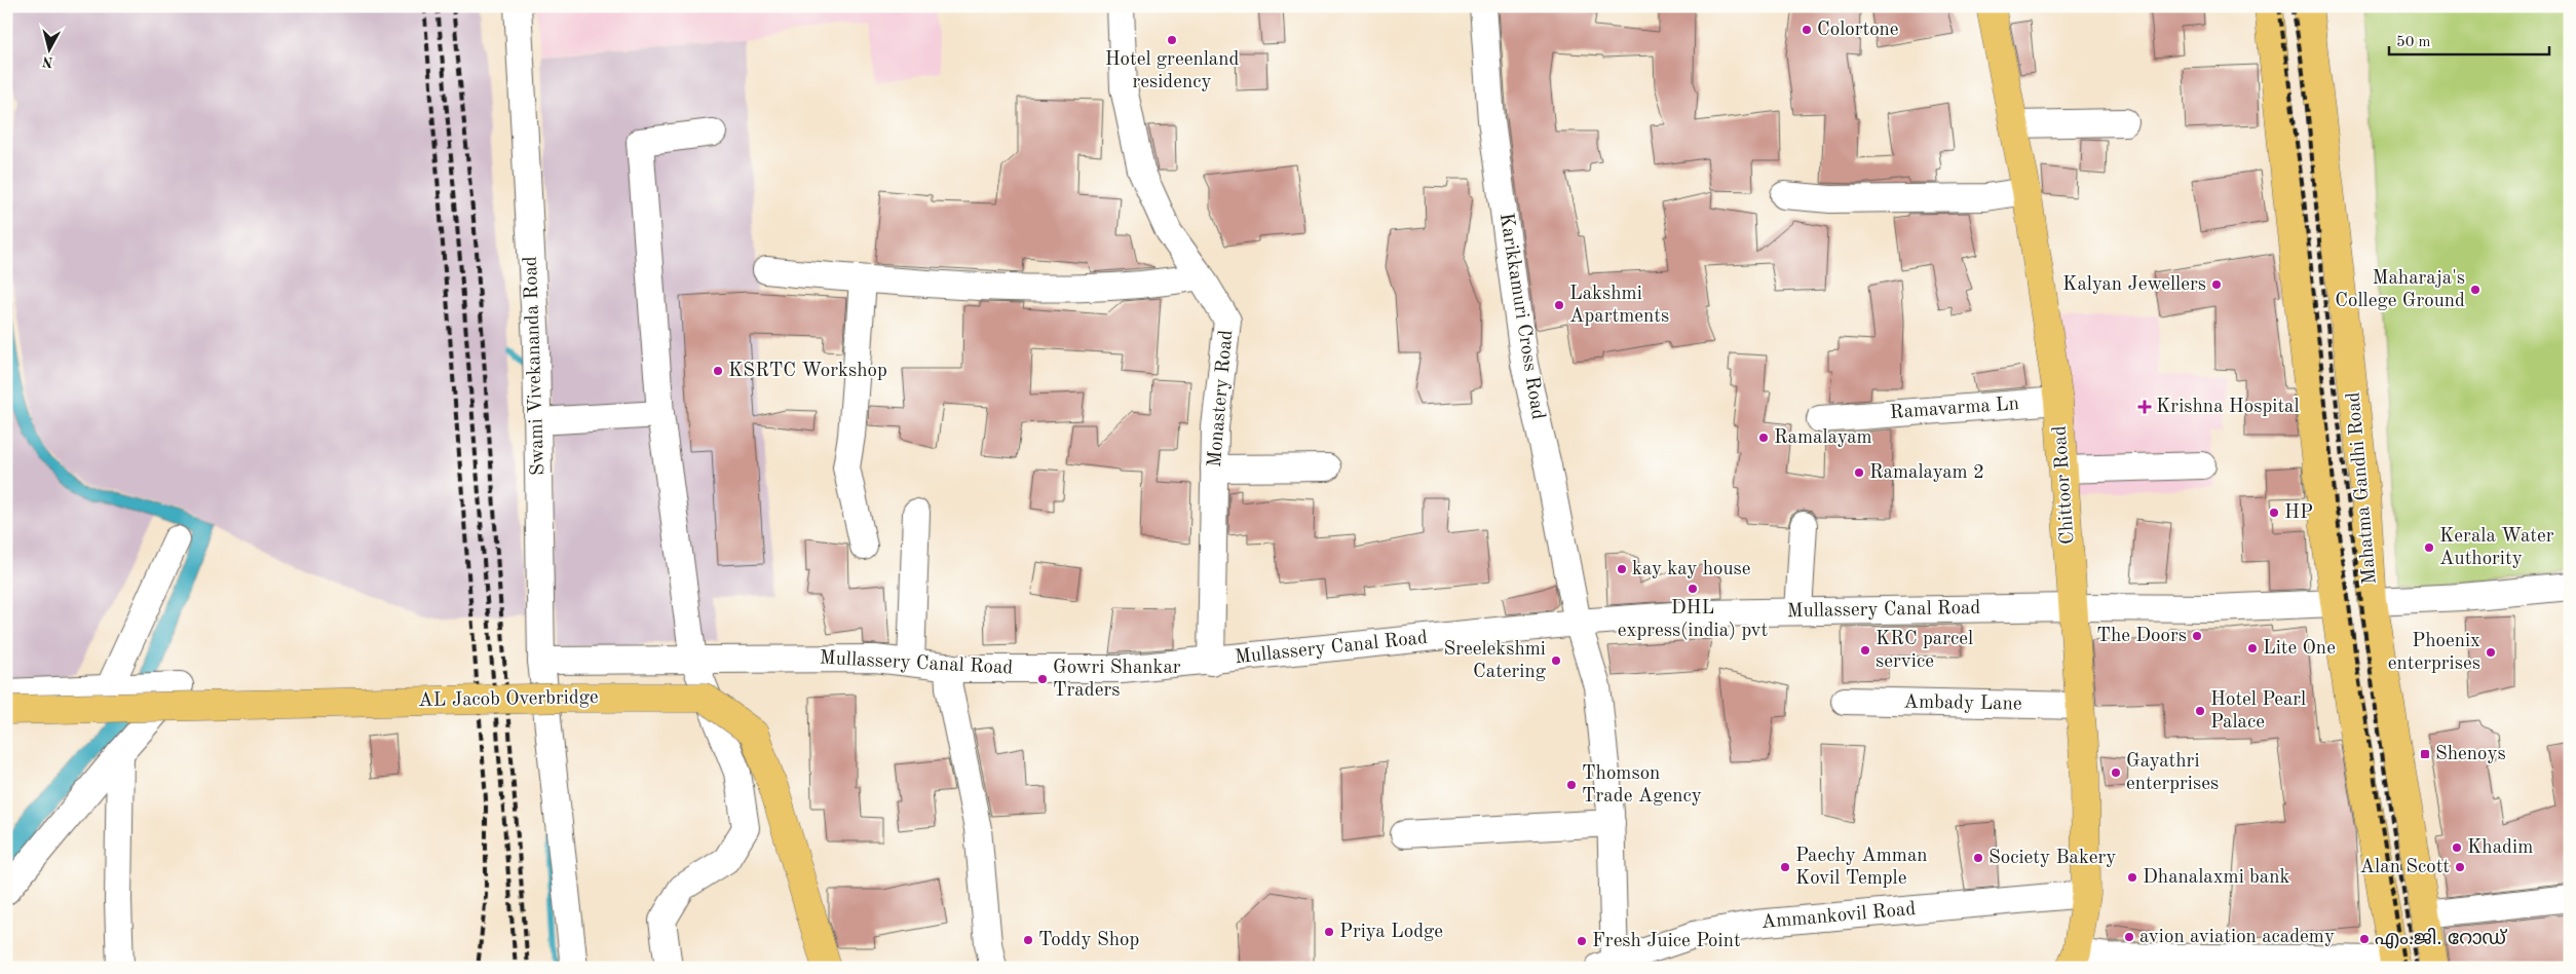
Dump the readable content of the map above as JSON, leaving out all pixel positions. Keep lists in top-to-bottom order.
{
  "streets": {
    "main road": ["Chittoor Road", "Mahatma Gandhi Road", "AL Jacob Overbridge"],
    "street": [
      "Karikkamuri Cross Road",
      "Swami Vivekananda Road",
      "Monastery Road",
      "Ramavarma Ln",
      "Mullassery Canal Road",
      "Ambady Lane",
      "Ammankovil Road"
    ]
  },
  "crossings": [
    ["Karikkamuri Cross Road", "Mullassery Canal Road"],
    ["Karikkamuri Cross Road", "Ammankovil Road"],
    ["Swami Vivekananda Road", "Mullassery Canal Road"],
    ["Monastery Road", "Mullassery Canal Road"],
    ["Ramavarma Ln", "Chittoor Road"],
    ["Chittoor Road", "Mullassery Canal Road"],
    ["Chittoor Road", "Ambady Lane"],
    ["Chittoor Road", "Ammankovil Road"],
    ["Mahatma Gandhi Road", "Mullassery Canal Road"]
  ],
  "places": {
    "other": [
      "Colortone",
      "Hotel greenland residency",
      "Kalyan Jewellers",
      "Maharaja's College Ground",
      "Lakshmi Apartments",
      "KSRTC Workshop",
      "Ramalayam",
      "Ramalayam 2",
      "HP",
      "Kerala Water Authority",
      "kay kay house",
      "DHL express(india) pvt",
      "The Doors",
      "Lite One",
      "KRC parcel service",
      "Phoenix enterprises",
      "Sreelekshmi Catering",
      "Gowri Shankar Traders",
      "Hotel Pearl Palace",
      "Gayathri enterprises",
      "Thomson Trade Agency",
      "Khadim",
      "Society Bakery",
      "Paechy Amman Kovil Temple",
      "Alan Scott",
      "Dhanalaxmi bank",
      "Priya Lodge",
      "avion aviation academy",
      "എം.ജി. റോഡ്",
      "Toddy Shop",
      "Fresh Juice Point"
    ],
    "health": ["Krishna Hospital"],
    "transit": ["Shenoys"]
  },
  "scale_bar": "50 m",
  "north": "bottom"
}
